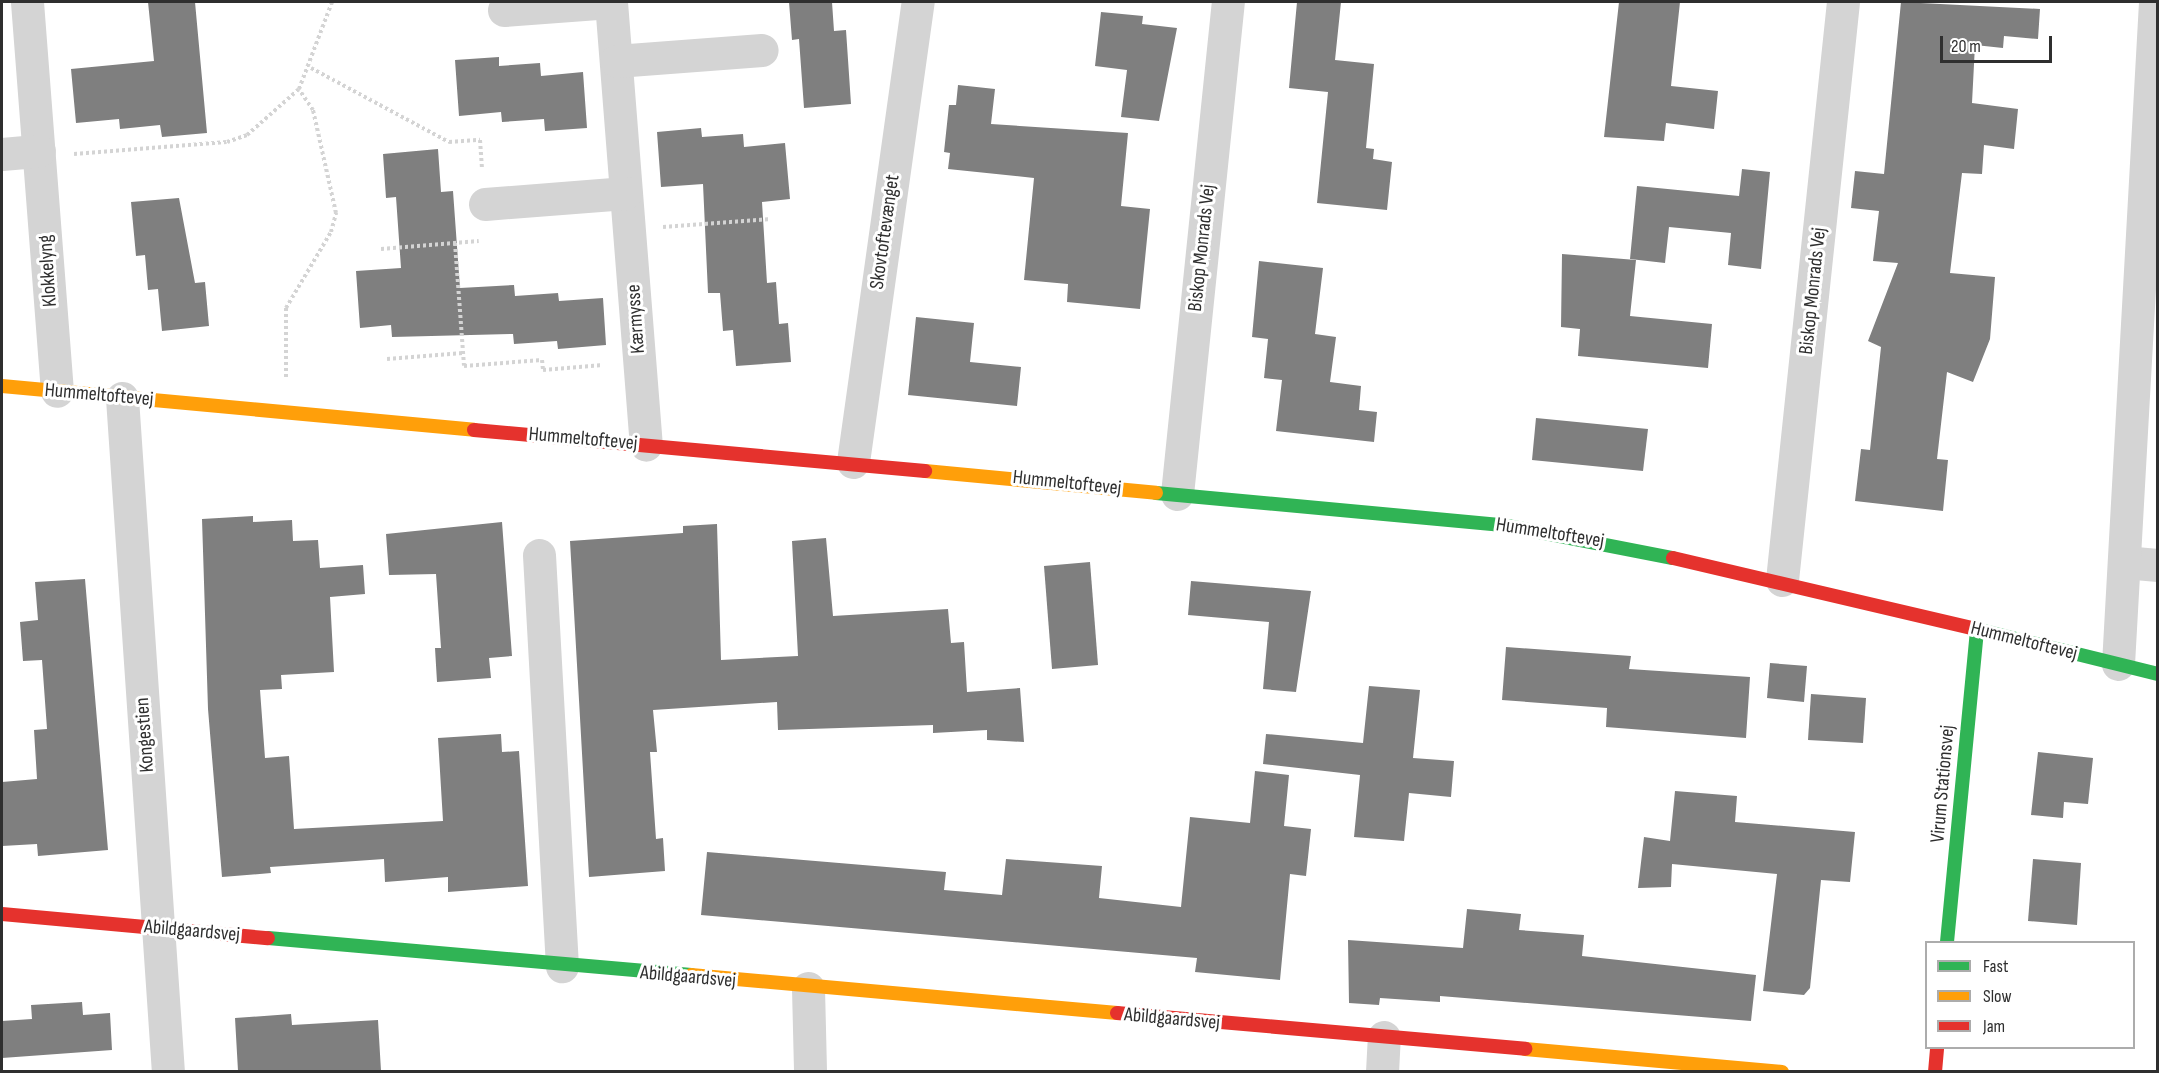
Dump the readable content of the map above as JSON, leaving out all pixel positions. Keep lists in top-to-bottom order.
{
  "streets": {
    "street": [
      "Skovtoftevænget",
      "Biskop Monrads Vej",
      "Klokkelyng",
      "Kærmysse",
      "Hummeltoftevej",
      "Kongestien",
      "Virum Stationsvej",
      "Abildgaardsvej"
    ]
  },
  "crossings": [
    ["Skovtoftevænget", "Hummeltoftevej"],
    ["Biskop Monrads Vej", "Hummeltoftevej"],
    ["Klokkelyng", "Hummeltoftevej"],
    ["Kærmysse", "Hummeltoftevej"],
    ["Hummeltoftevej", "Kongestien"],
    ["Hummeltoftevej", "Virum Stationsvej"],
    ["Kongestien", "Abildgaardsvej"]
  ],
  "legend": ["Fast", "Slow", "Jam"],
  "scale_bar": "20 m"
}
